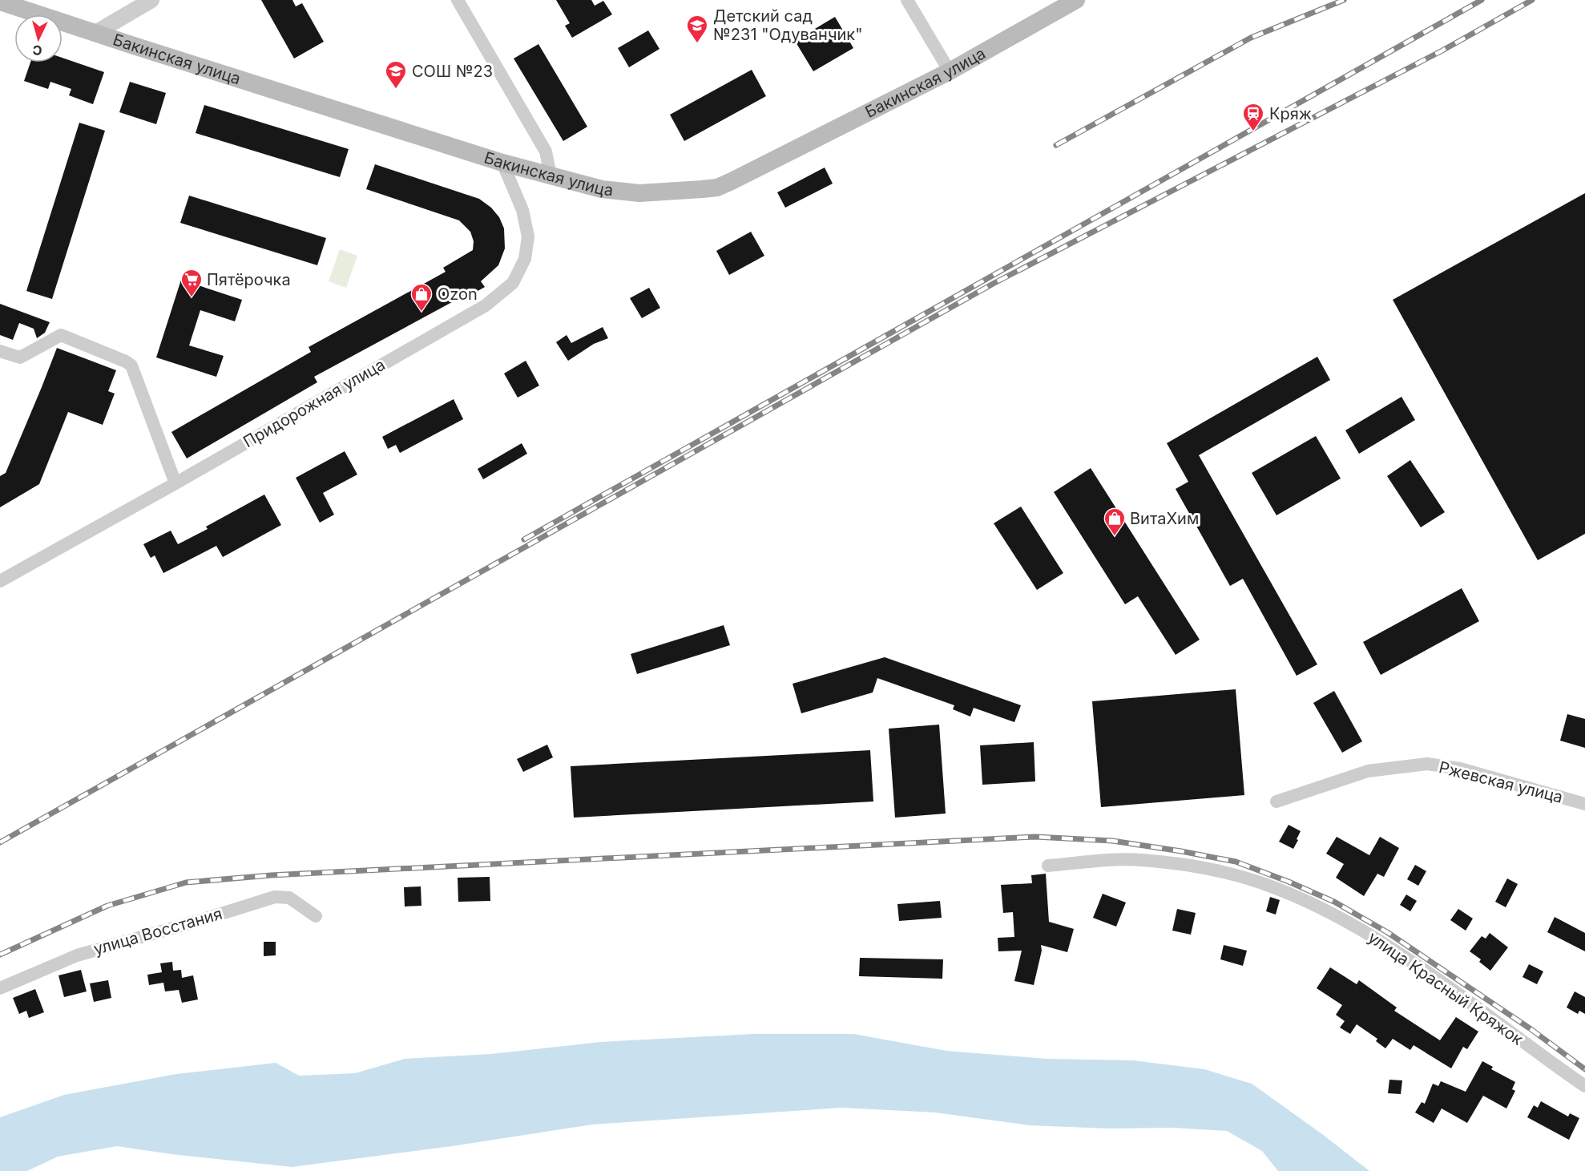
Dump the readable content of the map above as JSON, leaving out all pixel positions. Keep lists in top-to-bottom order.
{
  "streets": {
    "main road": ["Бакинская улица"],
    "street": [
      "Придорожная улица",
      "Ржевская улица",
      "улица Восстания",
      "улица Красный Кряжок"
    ]
  },
  "crossings": [
    ["Бакинская улица", "Придорожная улица"]
  ],
  "places": {
    "school or university": ["Детский сад №231 \"Одуванчик\"", "СОШ №23"],
    "station": ["Кряж"],
    "supermarket": ["Пятёрочка"],
    "shop": ["Ozon", "ВитаХим"]
  },
  "north": "bottom"
}
